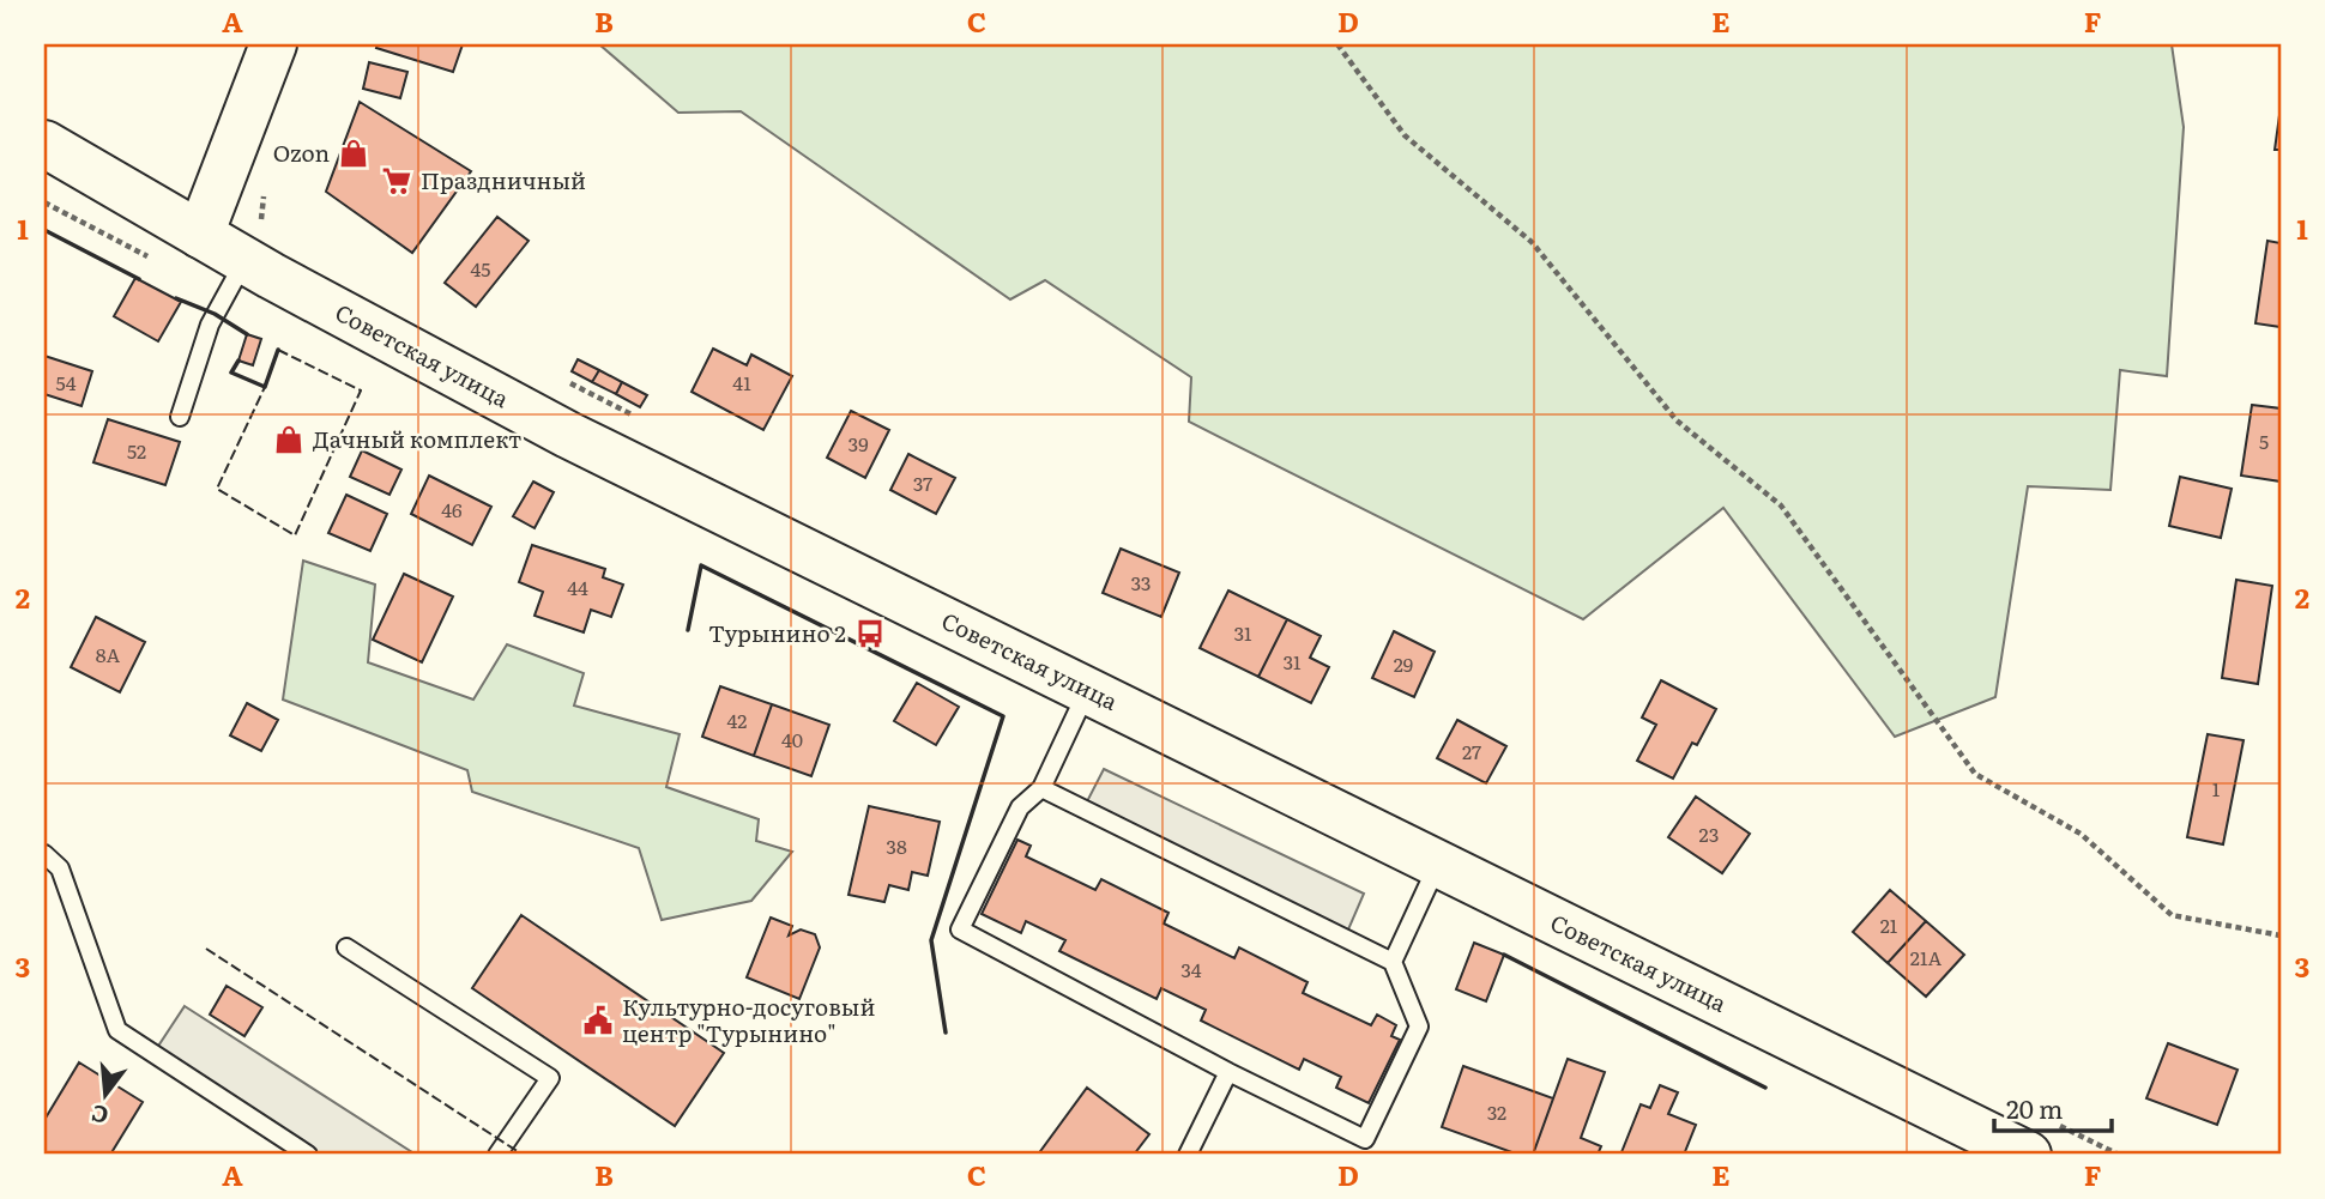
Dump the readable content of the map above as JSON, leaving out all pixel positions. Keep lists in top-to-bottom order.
{
  "streets": {
    "main road": ["Советская улица"]
  },
  "places": {
    "shop": ["Ozon", "Дачный комплект"],
    "supermarket": ["Праздничный"],
    "bus stop": ["Турынино 2"],
    "public building": ["Культурно-досуговый центр \"Турынино\""]
  },
  "house_numbers": [
    "45",
    "54",
    "41",
    "5",
    "39",
    "52",
    "37",
    "46",
    "33",
    "44",
    "31",
    "8А",
    "31",
    "29",
    "42",
    "40",
    "27",
    "1",
    "23",
    "38",
    "21",
    "21А",
    "34",
    "32"
  ],
  "scale_bar": "20 m",
  "north": "bottom",
  "grid": {
    "columns": [
      "A",
      "B",
      "C",
      "D",
      "E",
      "F"
    ],
    "rows": ["1", "2", "3"]
  }
}
